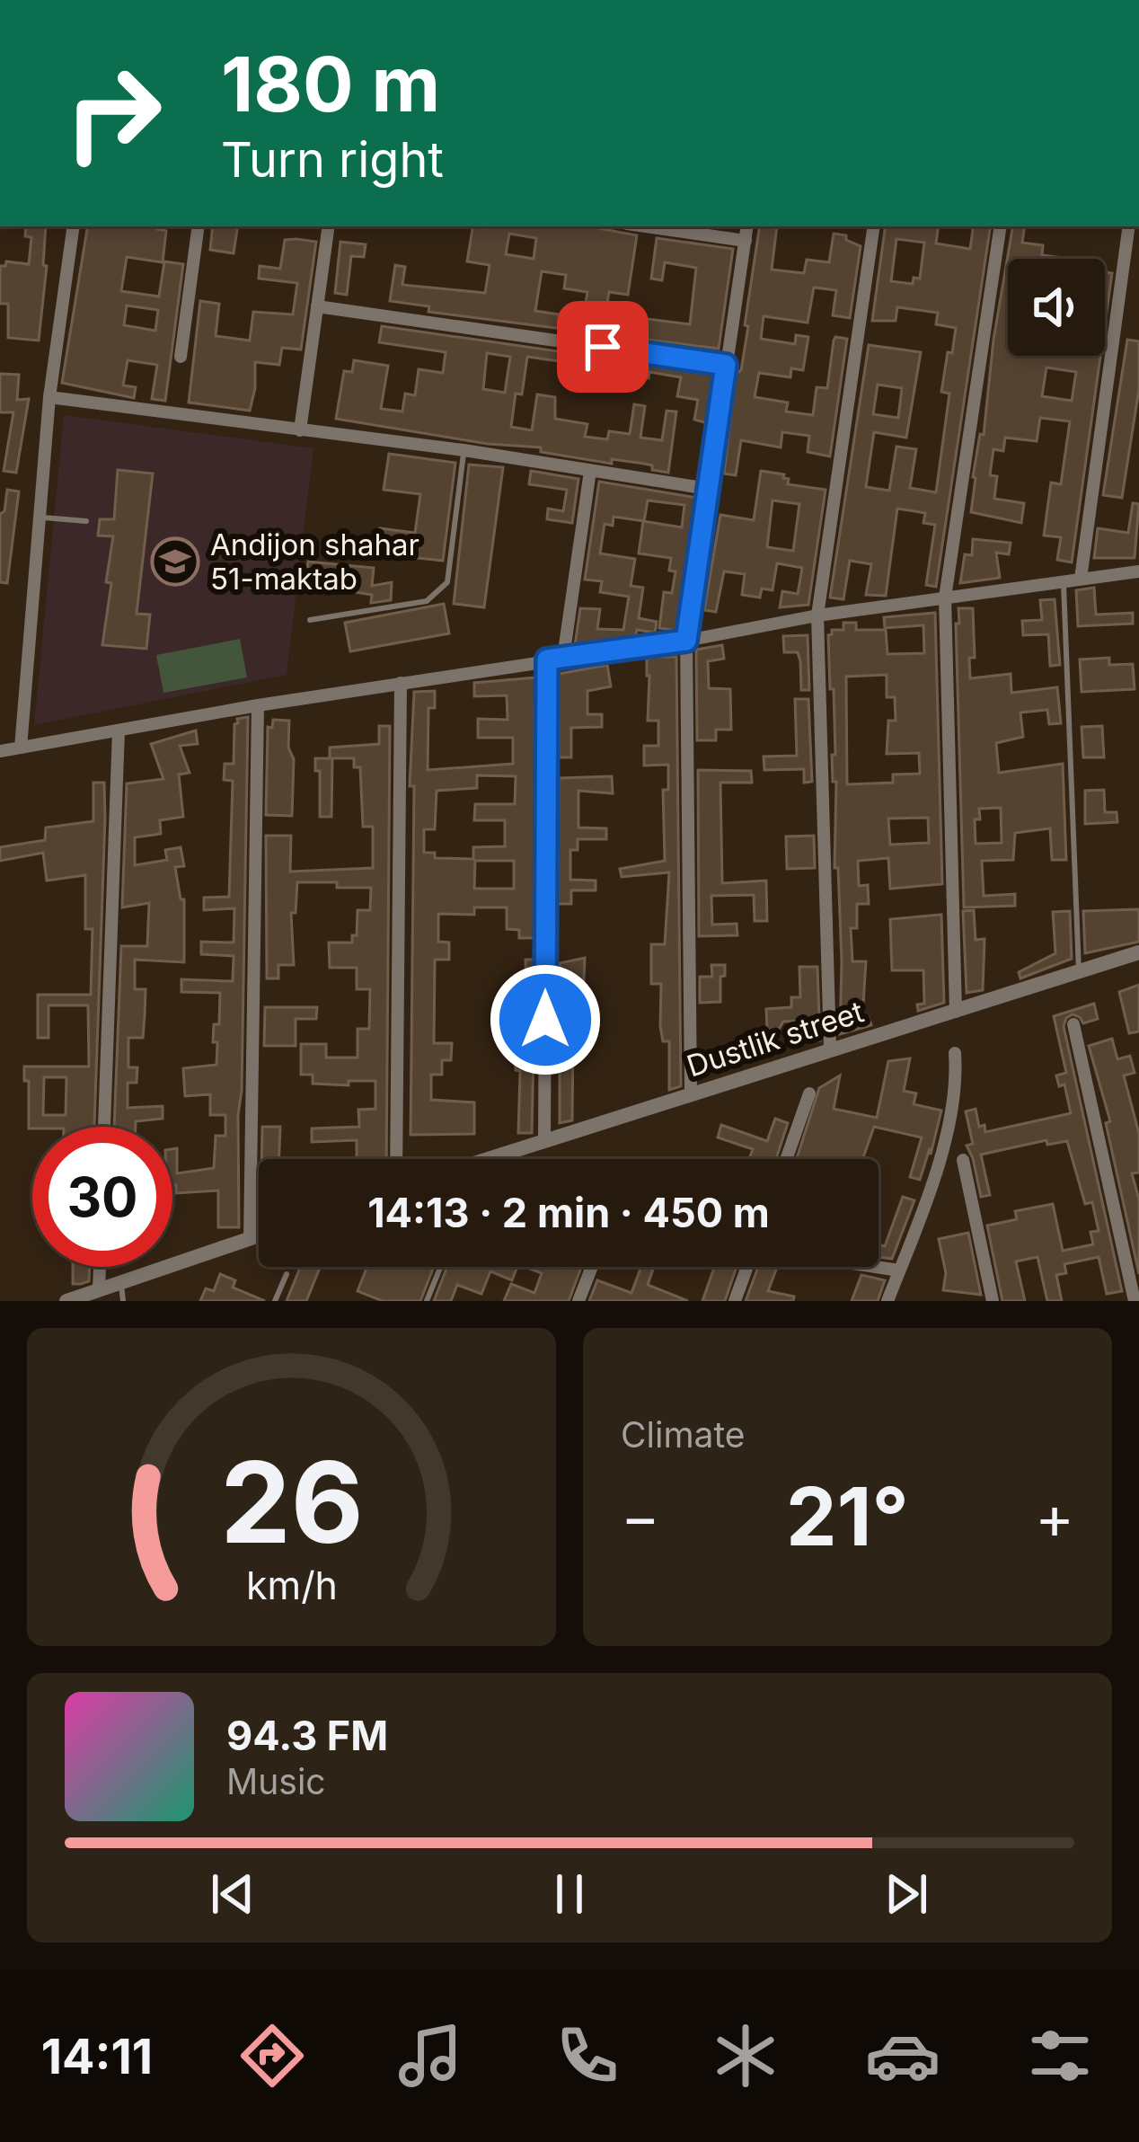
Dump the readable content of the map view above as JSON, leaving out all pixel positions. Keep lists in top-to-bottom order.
{
  "streets": {
    "street": ["Dustlik street"]
  },
  "places": {
    "school or university": ["Andijon shahar 51-maktab"]
  },
  "page": {
    "turn": ["180 m", "Turn right"],
    "limit": "30",
    "trip": "14:13 · 2 min · 450 m",
    "tile": "Climate",
    "heat": ["−", "21°", "+"],
    "song": ["94.3 FM", "Music"],
    "tabs": "14:11",
    "gauge": ["26", "km/h"]
  }
}
